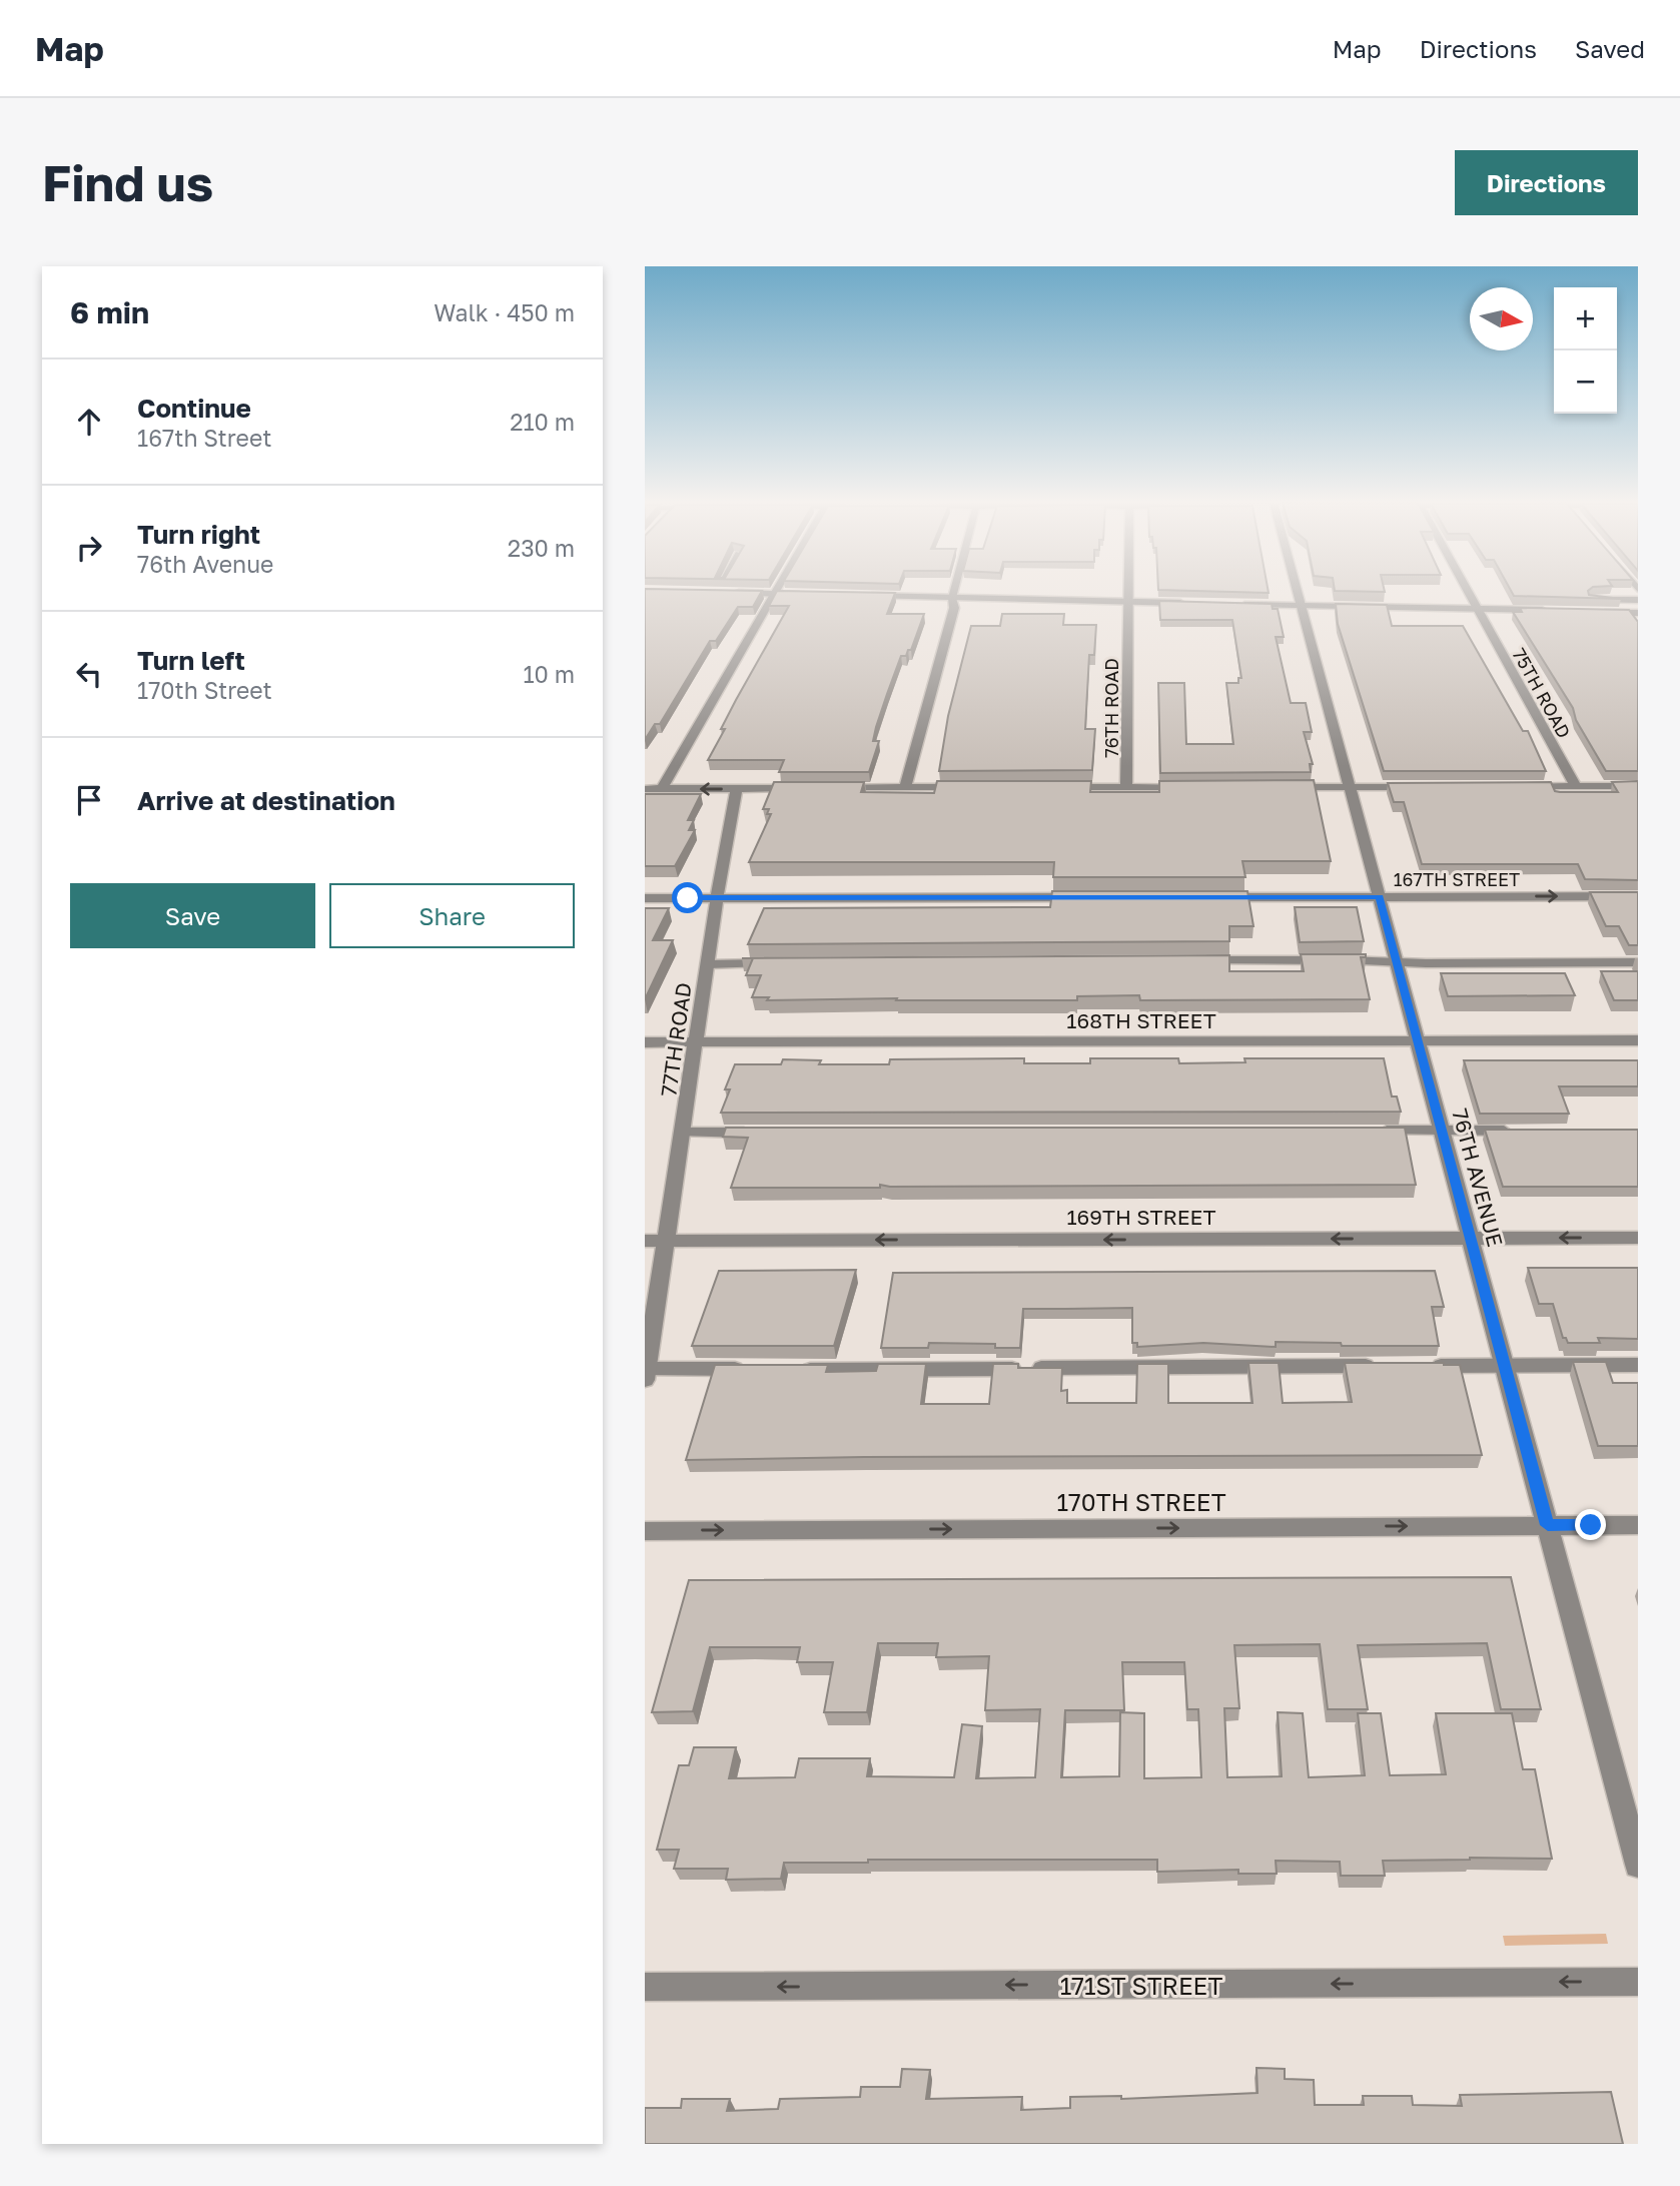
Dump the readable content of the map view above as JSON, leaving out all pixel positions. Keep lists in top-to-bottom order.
{
  "streets": {
    "street": [
      "75TH ROAD",
      "76TH ROAD",
      "167TH STREET",
      "168TH STREET",
      "77TH ROAD",
      "76TH AVENUE",
      "169TH STREET",
      "170TH STREET",
      "171ST STREET"
    ]
  },
  "crossings": [
    ["167TH STREET", "76TH AVENUE"],
    ["168TH STREET", "77TH ROAD"],
    ["168TH STREET", "76TH AVENUE"],
    ["77TH ROAD", "169TH STREET"],
    ["76TH AVENUE", "169TH STREET"],
    ["76TH AVENUE", "170TH STREET"]
  ],
  "one_way": ["169TH STREET", "170TH STREET", "171ST STREET"],
  "north": "right",
  "page": {
    "header": "Map",
    "nav": ["Map", "Directions", "Saved"],
    "buttons": [
      "Directions",
      ["Save", "Share"]
    ],
    "title": "Find us",
    "heading": ["6 min", "Walk · 450 m"],
    "map_buttons": ["+", "−"],
    "list": [
      ["Continue", "167th Street", "210 m"],
      ["Turn right", "76th Avenue", "230 m"],
      ["Turn left", "170th Street", "10 m"],
      "Arrive at destination"
    ]
  }
}
